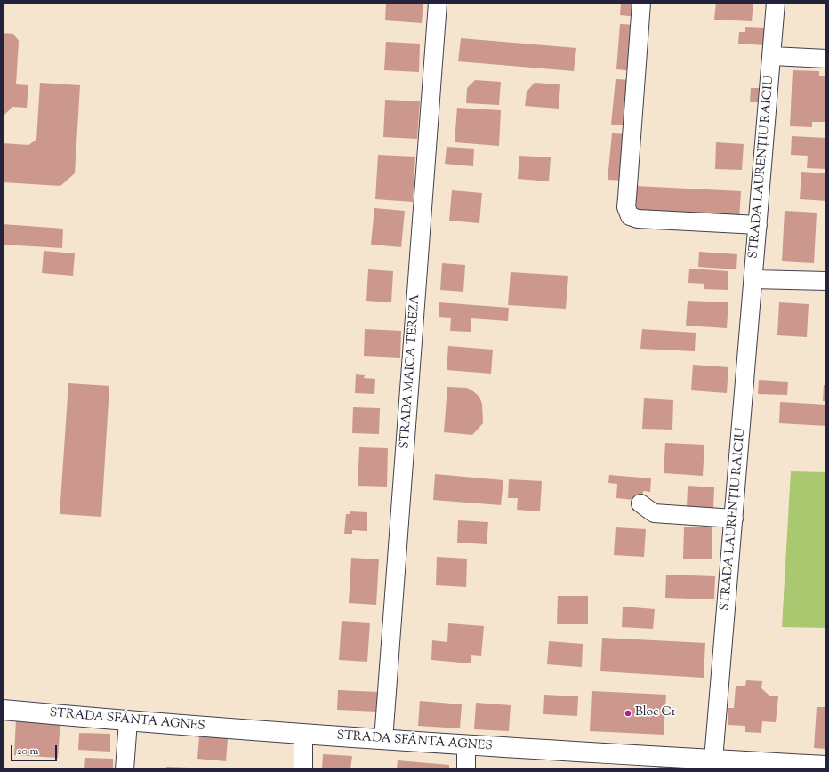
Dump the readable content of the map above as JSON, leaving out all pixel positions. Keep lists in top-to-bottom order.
{
  "streets": {
    "street": ["STRADA LAURENȚIU RAICIU", "STRADA MAICA TEREZA", "STRADA SFÂNTA AGNES"]
  },
  "crossings": [
    ["STRADA LAURENȚIU RAICIU", "STRADA SFÂNTA AGNES"],
    ["STRADA MAICA TEREZA", "STRADA SFÂNTA AGNES"]
  ],
  "places": ["Bloc C1"],
  "scale_bar": "20 m"
}
